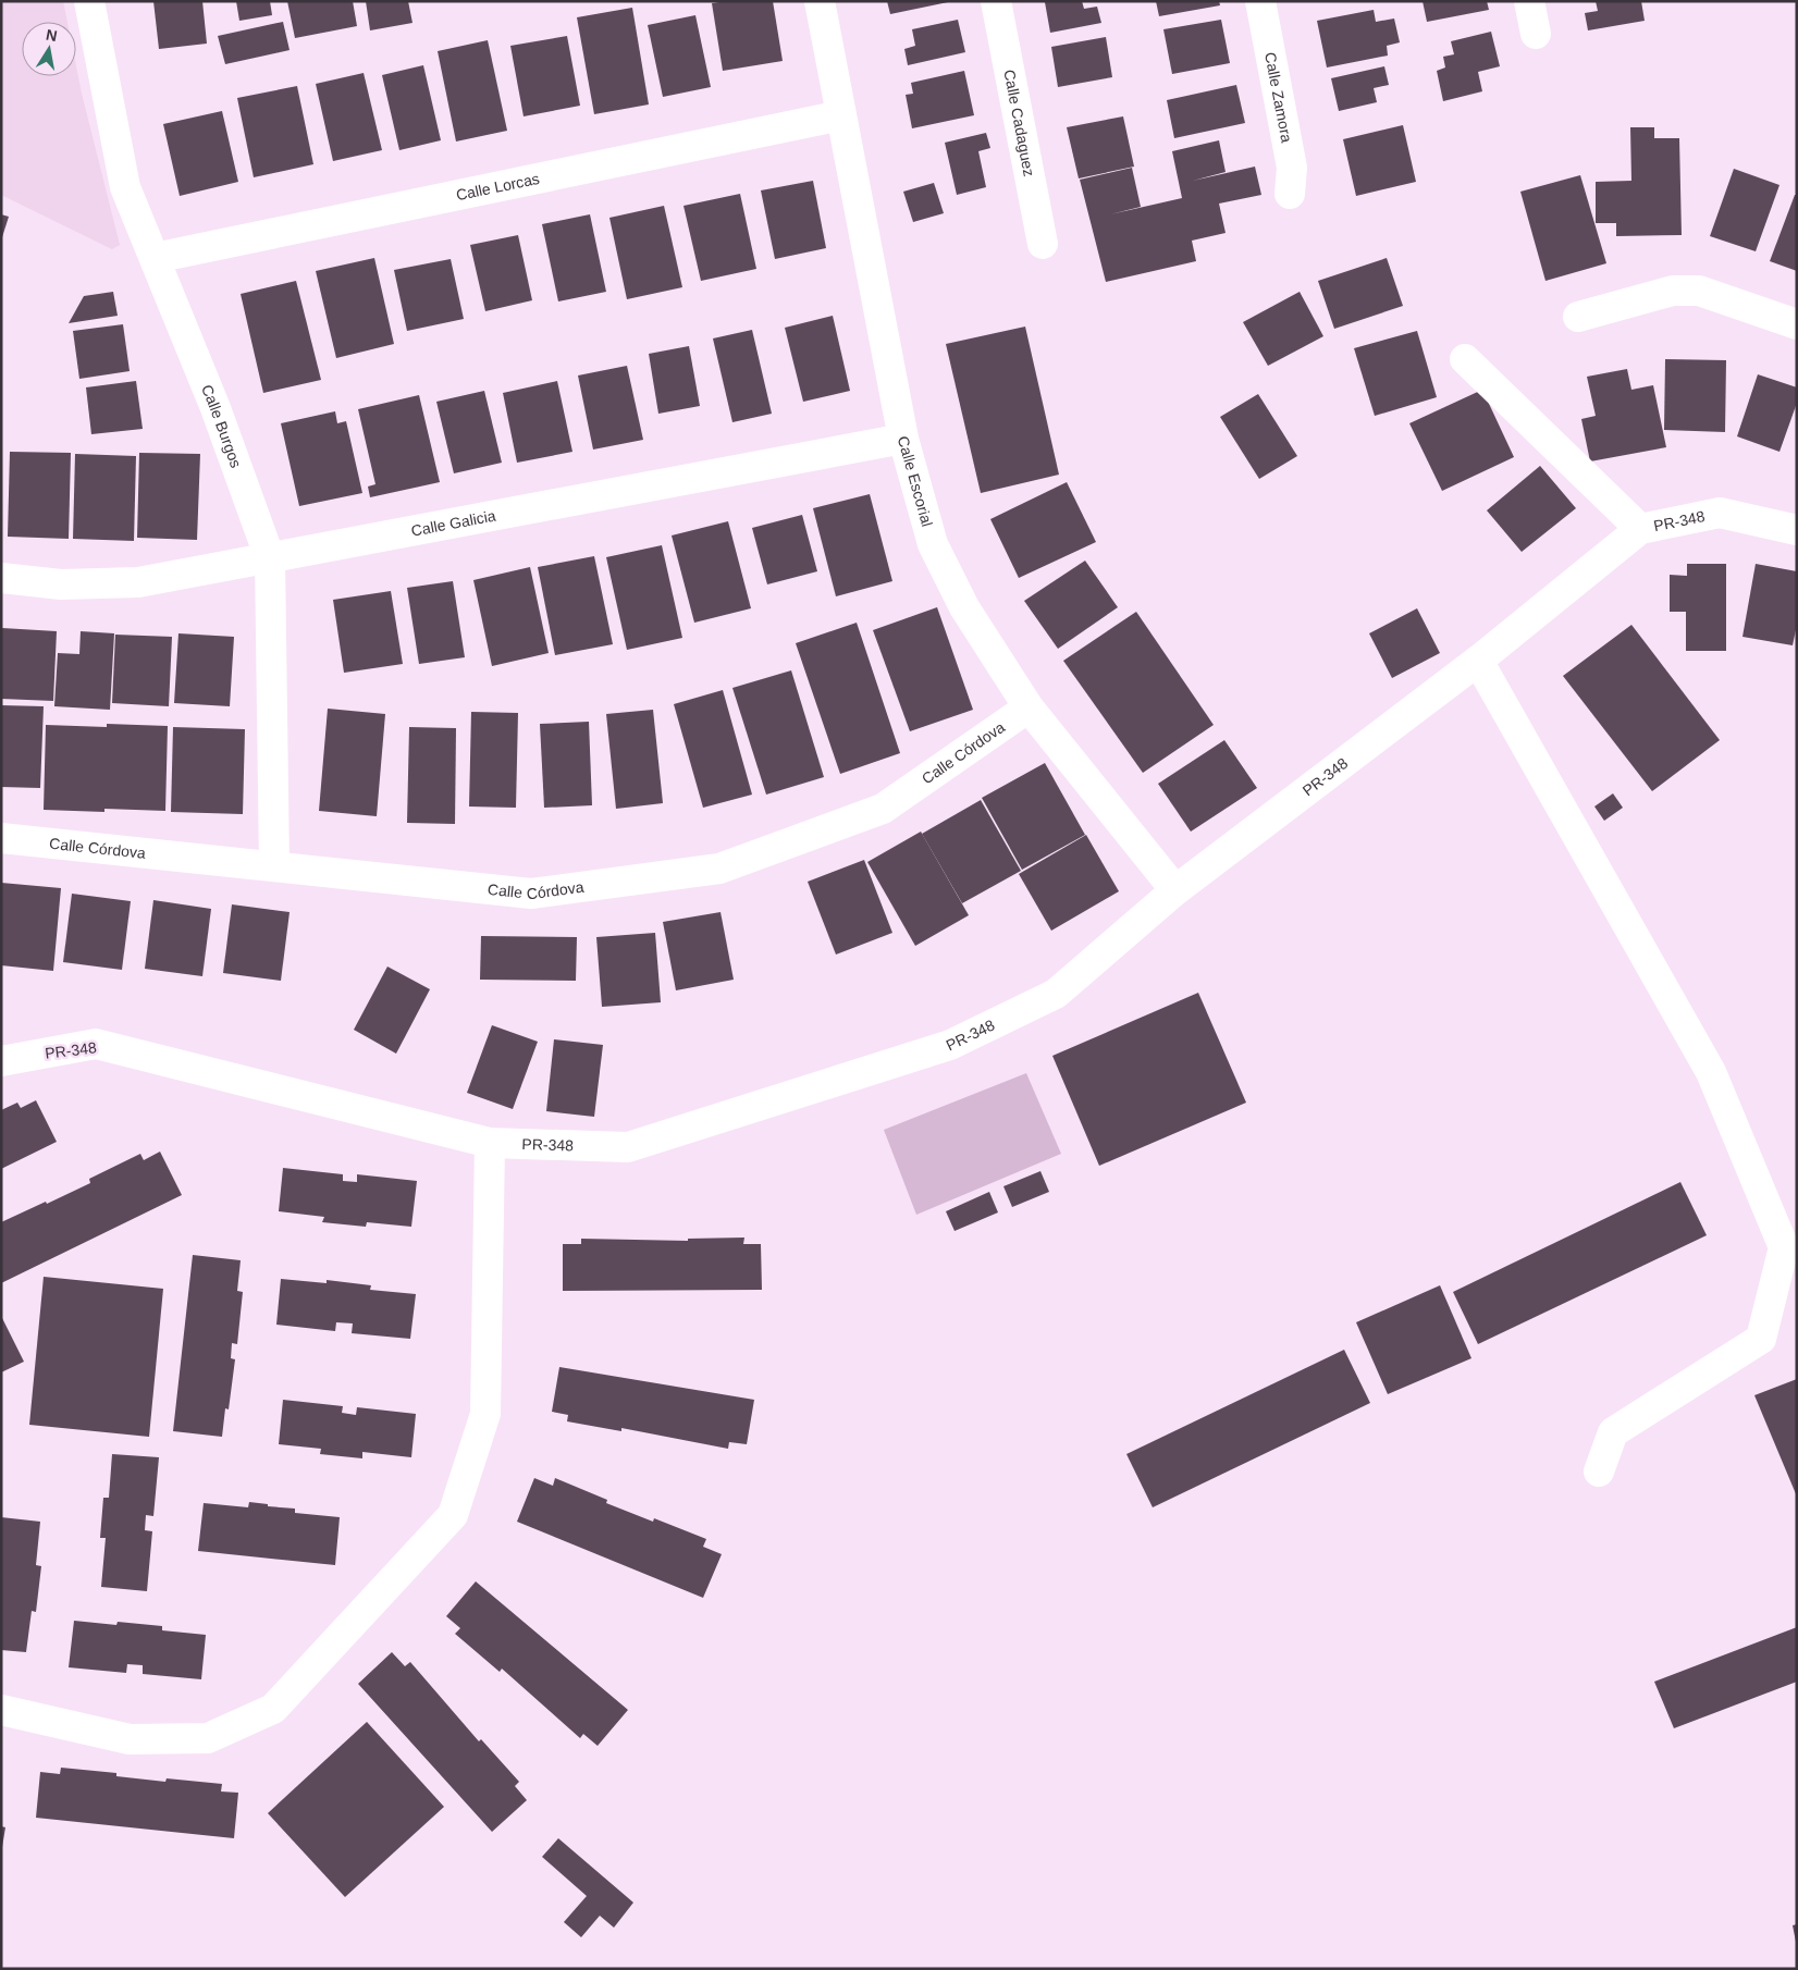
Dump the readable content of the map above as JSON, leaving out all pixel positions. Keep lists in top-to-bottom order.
{
  "streets": {
    "street": [
      "Calle Zamora",
      "Calle Cadaguez",
      "Calle Lorcas",
      "Calle Burgos",
      "Calle Escorial",
      "PR-348",
      "Calle Galicia",
      "Calle Córdova"
    ]
  },
  "crossings": [
    ["Calle Lorcas", "Calle Burgos"],
    ["Calle Lorcas", "Calle Escorial"],
    ["Calle Burgos", "Calle Galicia"],
    ["Calle Burgos", "Calle Córdova"],
    ["Calle Escorial", "PR-348"],
    ["Calle Escorial", "Calle Galicia"],
    ["Calle Escorial", "Calle Córdova"]
  ],
  "north": "top"
}
